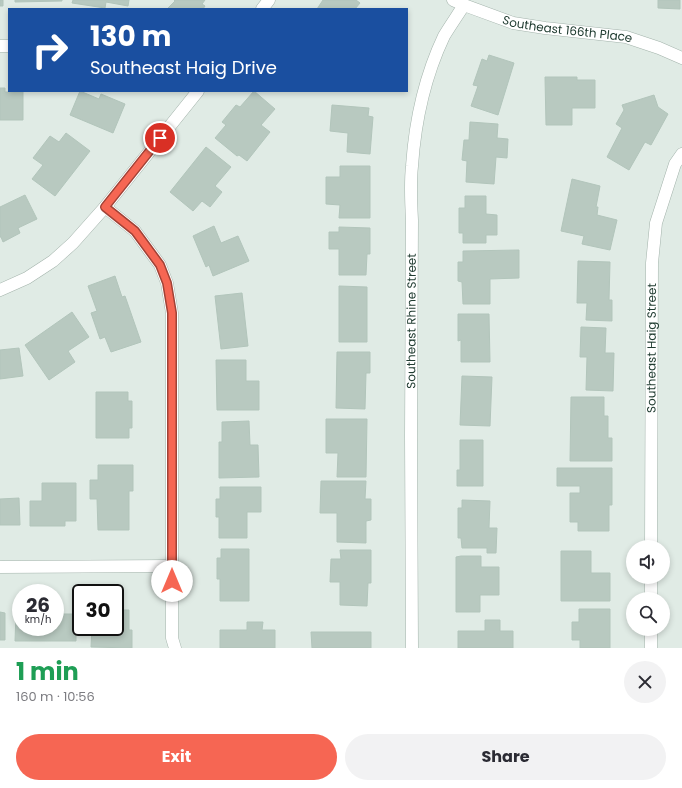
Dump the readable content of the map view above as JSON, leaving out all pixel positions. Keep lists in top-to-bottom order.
{
  "streets": {
    "street": ["Southeast 166th Place", "Southeast Rhine Street", "Southeast Haig Street"]
  },
  "crossings": [
    ["Southeast 166th Place", "Southeast Rhine Street"]
  ],
  "page": {
    "turn": ["130 m", "Southeast Haig Drive"],
    "speed": "26 km/h",
    "limit": "30",
    "heading": ["1 min", "160 m · 10:56"],
    "buttons": ["Exit", "Share"]
  }
}
